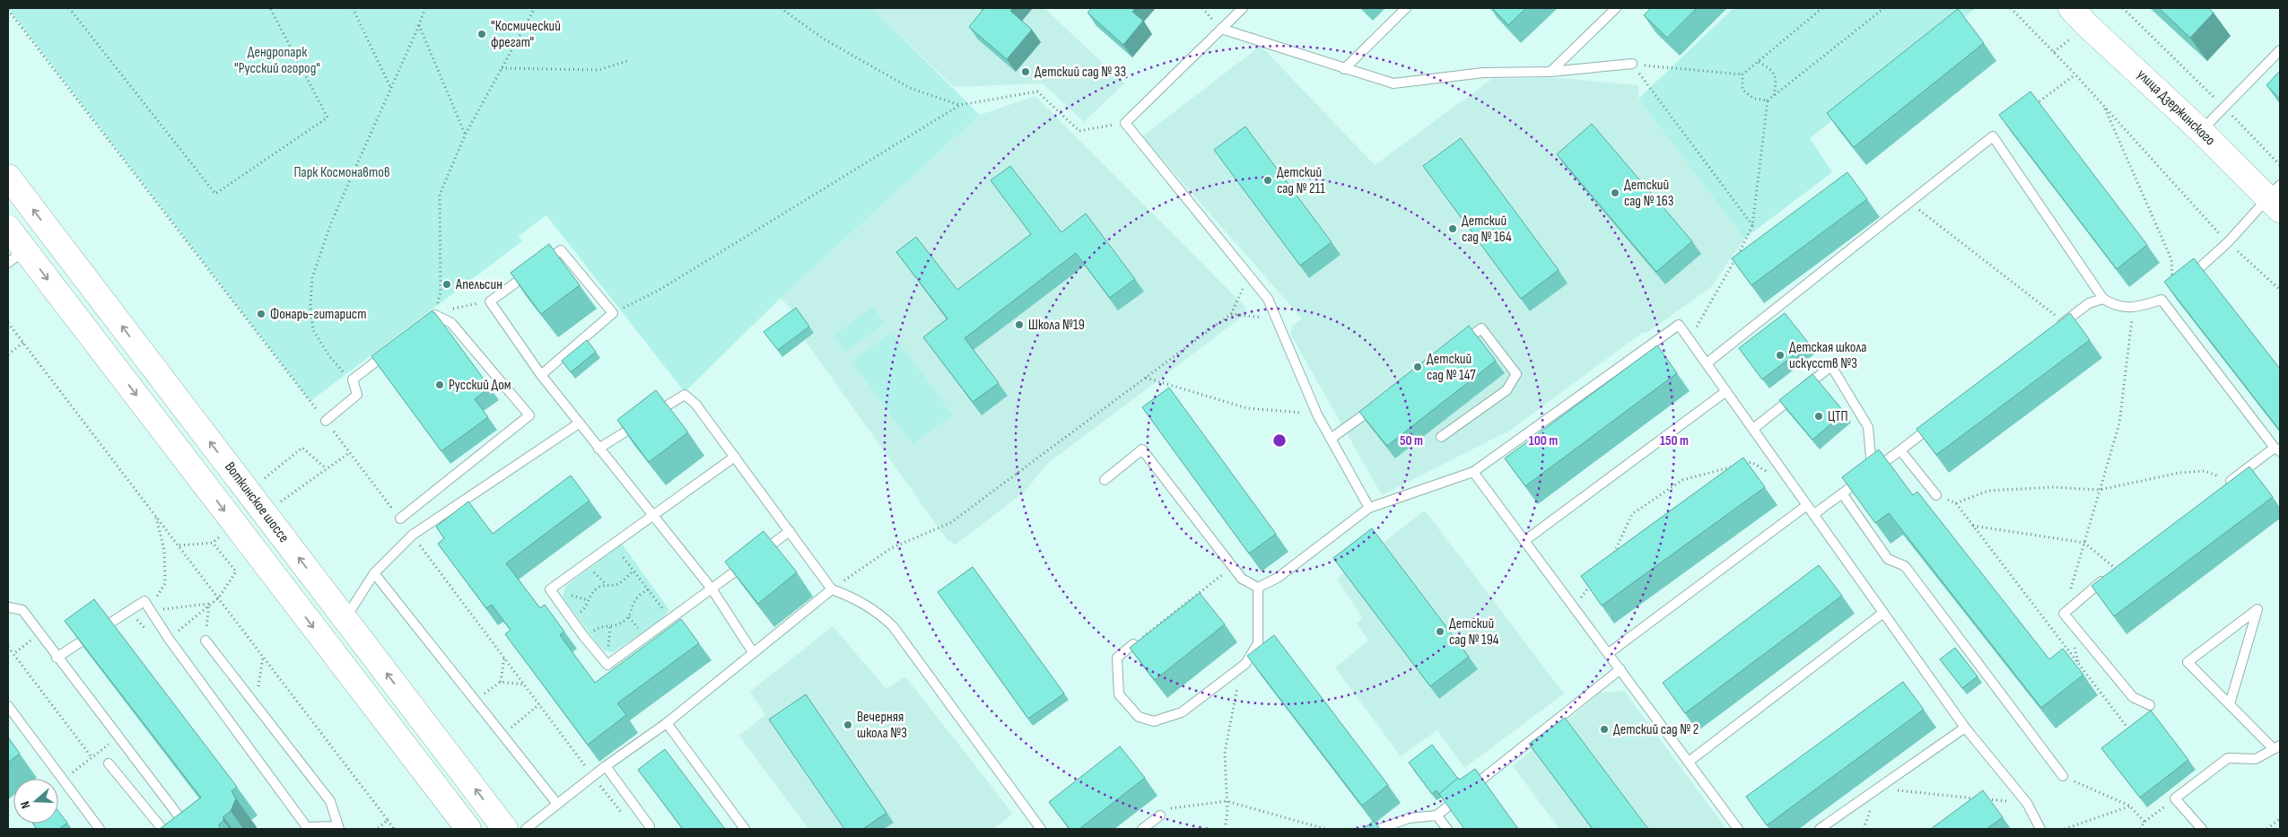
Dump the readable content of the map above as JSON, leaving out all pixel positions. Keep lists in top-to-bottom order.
{
  "streets": {
    "main road": ["улица Дзержинского", "Воткинское шоссе"]
  },
  "parks": ["Дендропарк \"Русский огород\"", "Парк Космонавтов"],
  "places": [
    "\"Космический фрегат\"",
    "Детский сад № 33",
    "Детский сад № 211",
    "Детский сад № 163",
    "Детский сад № 164",
    "Апельсин",
    "Фонарь-гитарист",
    "Школа №19",
    "Детская школа искусств №3",
    "Детский сад № 147",
    "Русский Дом",
    "ЦТП",
    "Детский сад № 194",
    "Вечерняя школа №3",
    "Детский сад № 2"
  ],
  "north": "left",
  "rings": ["50 m", "100 m", "150 m"]
}
